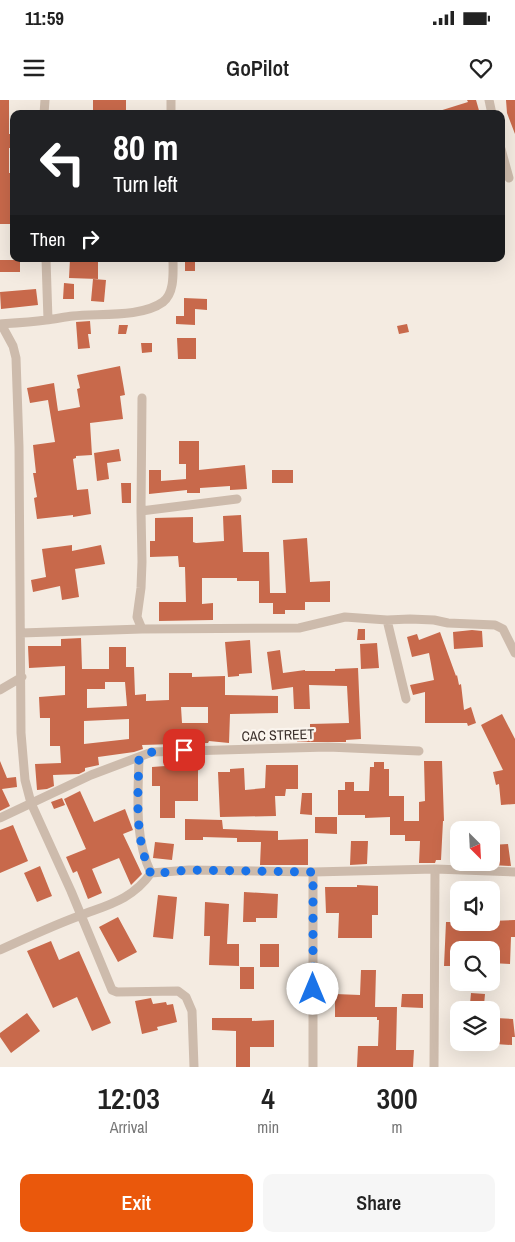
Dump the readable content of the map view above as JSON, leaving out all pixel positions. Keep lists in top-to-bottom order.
{
  "streets": {
    "street": ["CAC STREET"]
  },
  "north": "bottom right",
  "page": {
    "status": "11:59",
    "header": "GoPilot",
    "turn": ["80 m", "Turn left"],
    "then": "Then",
    "eta": [
      "12:03",
      "Arrival",
      "4",
      "min",
      "300",
      "m"
    ],
    "buttons": ["Exit", "Share"]
  }
}
